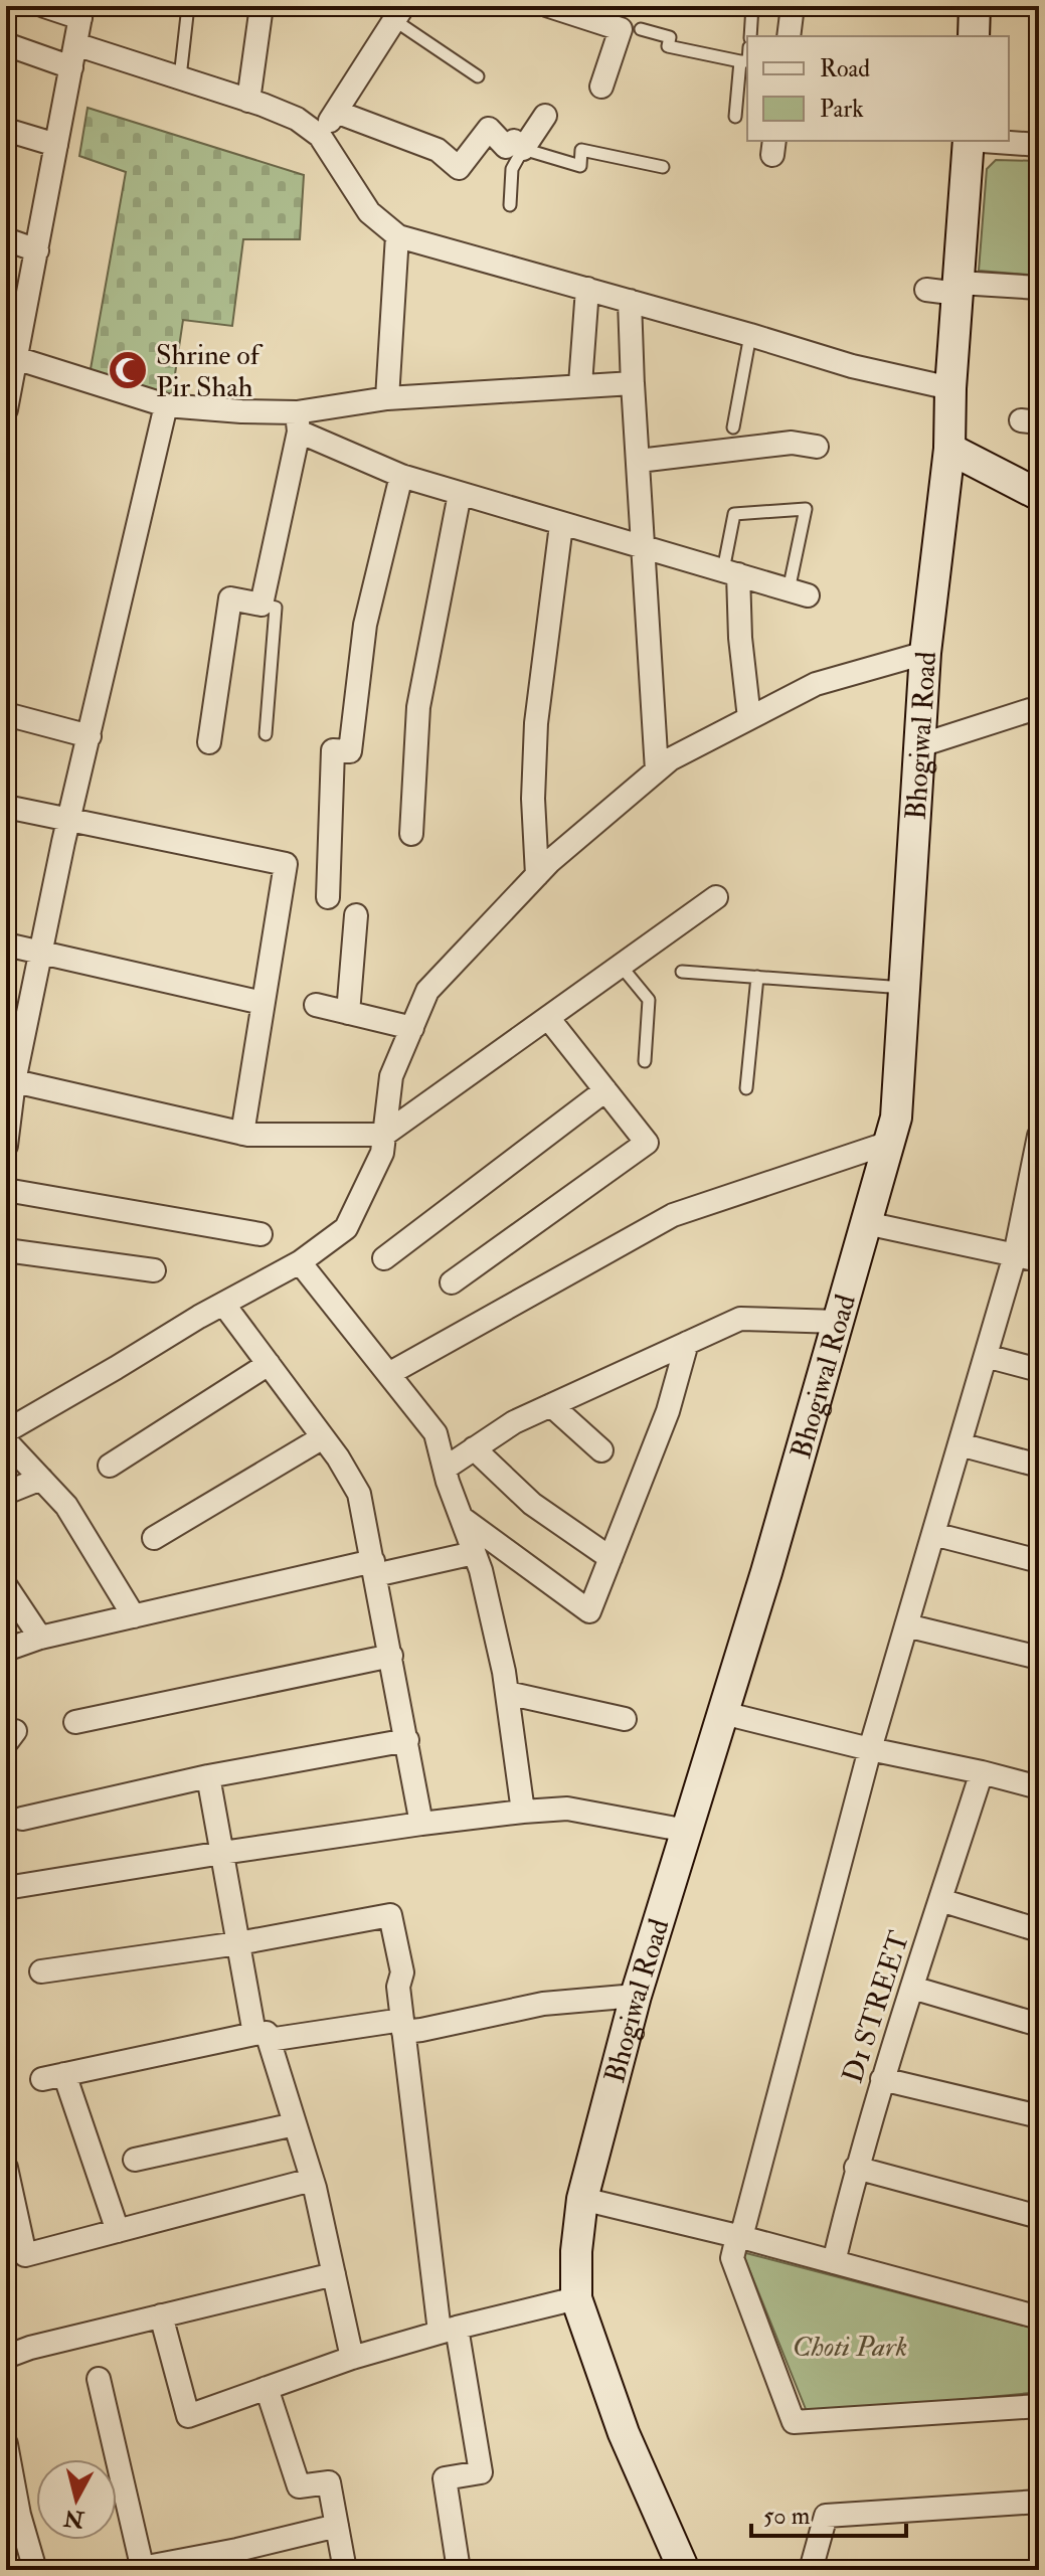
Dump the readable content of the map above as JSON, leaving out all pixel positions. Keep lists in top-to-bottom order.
{
  "streets": {
    "main road": ["Bhogiwal Road"],
    "street": ["D1 STREET"]
  },
  "parks": ["Choti Park"],
  "places": {
    "mosque": ["Shrine of Pir Shah"]
  },
  "legend": ["Road", "Park"],
  "scale_bar": "50 m",
  "north": "bottom"
}
